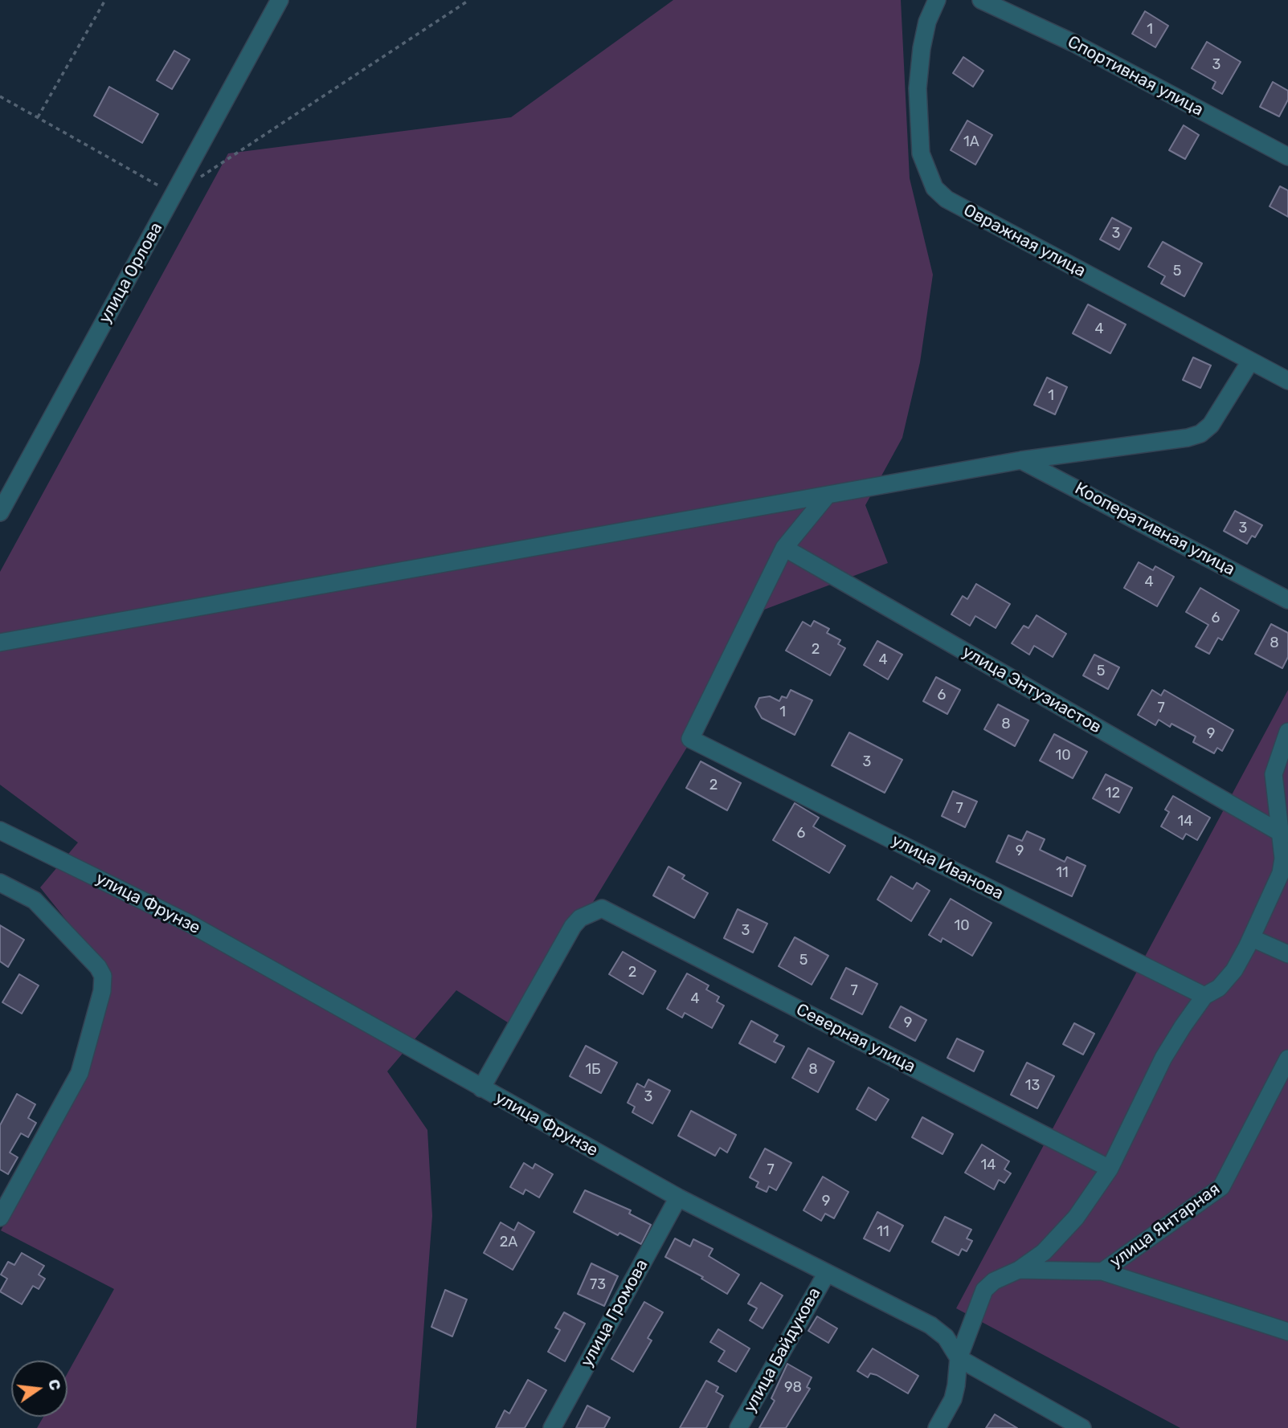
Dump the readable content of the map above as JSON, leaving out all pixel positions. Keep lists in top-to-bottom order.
{
  "streets": {
    "street": [
      "Спортивная улица",
      "Овражная улица",
      "улица Орлова",
      "Кооперативная улица",
      "улица Энтузиастов",
      "улица Иванова",
      "улица Фрунзе",
      "Северная улица",
      "улица Янтарная",
      "улица Громова",
      "улица Байдукова"
    ]
  },
  "crossings": [
    ["улица Энтузиастов", "улица Иванова"],
    ["улица Фрунзе", "Северная улица"],
    ["улица Фрунзе", "улица Громова"],
    ["улица Фрунзе", "улица Байдукова"]
  ],
  "house_numbers": [
    "1",
    "3",
    "1А",
    "3",
    "5",
    "4",
    "1",
    "3",
    "4",
    "6",
    "8",
    "2",
    "4",
    "5",
    "6",
    "7",
    "1",
    "8",
    "9",
    "10",
    "3",
    "2",
    "12",
    "7",
    "14",
    "6",
    "9",
    "11",
    "10",
    "3",
    "5",
    "2",
    "7",
    "4",
    "9",
    "1Б",
    "8",
    "13",
    "3",
    "14",
    "7",
    "9",
    "11",
    "2А",
    "73",
    "98"
  ],
  "north": "right"
}
